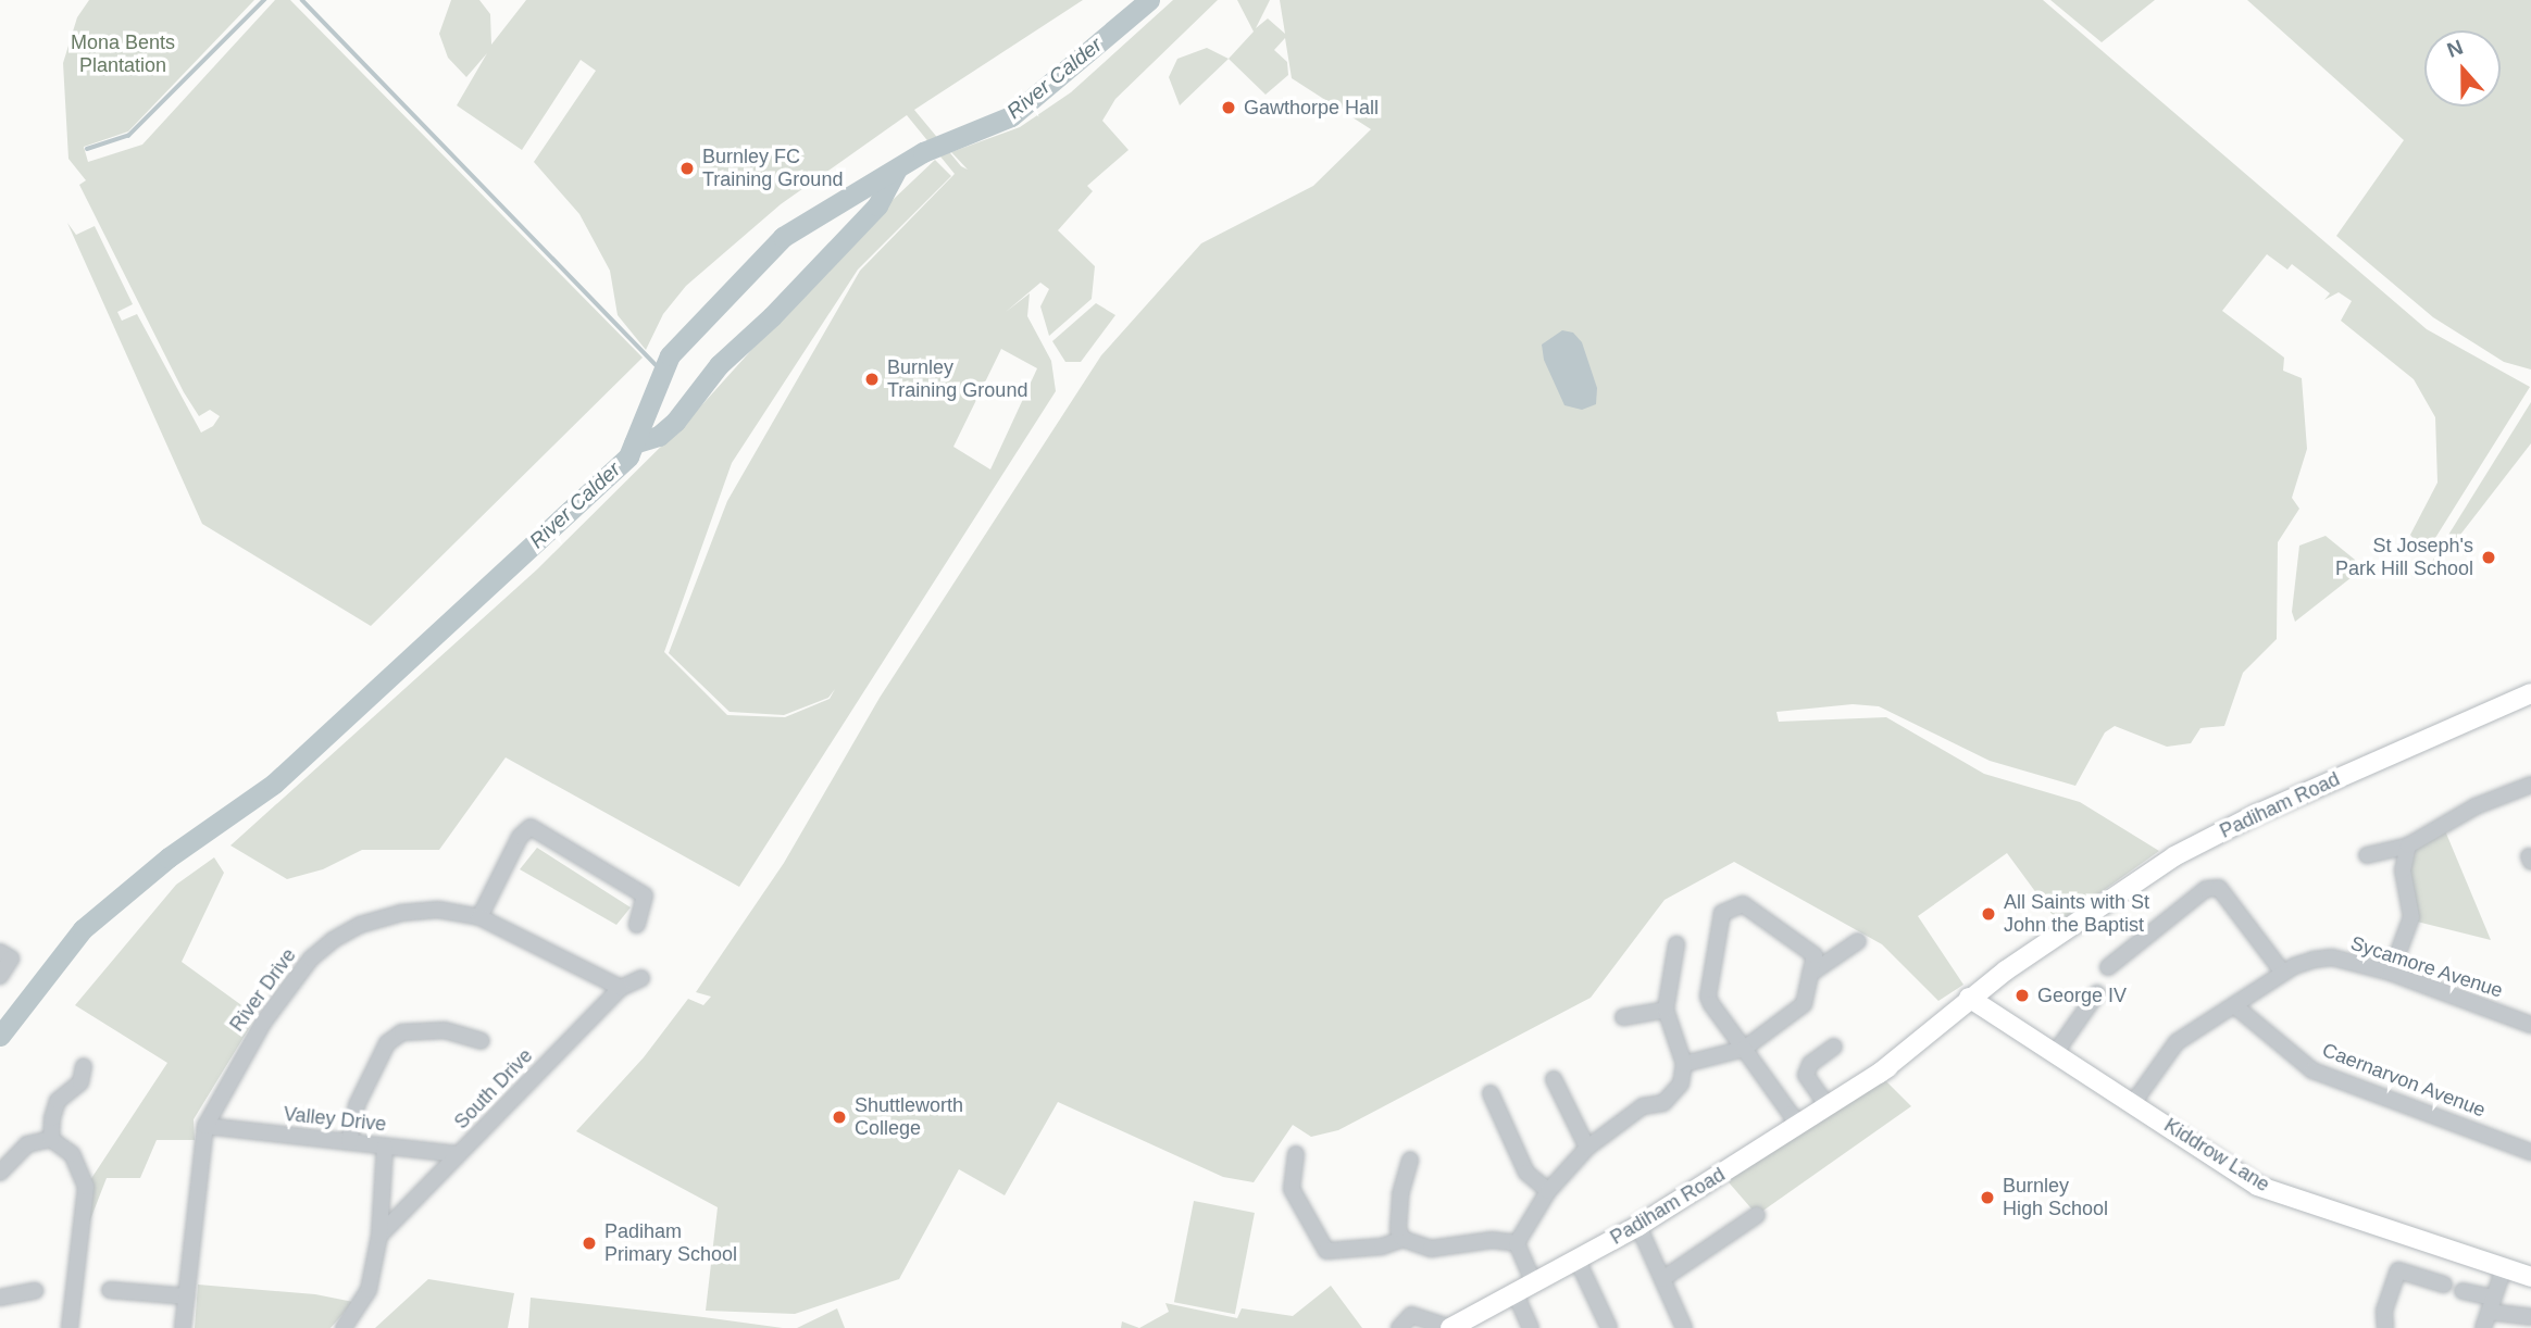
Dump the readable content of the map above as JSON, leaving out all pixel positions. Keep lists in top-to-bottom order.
{
  "streets": {
    "main road": ["Padiham Road", "Kiddrow Lane"],
    "street": [
      "Sycamore Avenue",
      "River Drive",
      "Caernarvon Avenue",
      "South Drive",
      "Valley Drive"
    ]
  },
  "crossings": [
    ["Padiham Road", "Kiddrow Lane"],
    ["Sycamore Avenue", "Caernarvon Avenue"],
    ["Sycamore Avenue", "Kiddrow Lane"],
    ["River Drive", "South Drive"],
    ["River Drive", "Valley Drive"],
    ["South Drive", "Valley Drive"]
  ],
  "water": ["River Calder"],
  "parks": ["Mona Bents Plantation"],
  "places": [
    "Gawthorpe Hall",
    "Burnley FC Training Ground",
    "Burnley Training Ground",
    "St Joseph's Park Hill School",
    "All Saints with St John the Baptist",
    "George IV",
    "Shuttleworth College",
    "Burnley High School",
    "Padiham Primary School"
  ],
  "north": "top"
}
